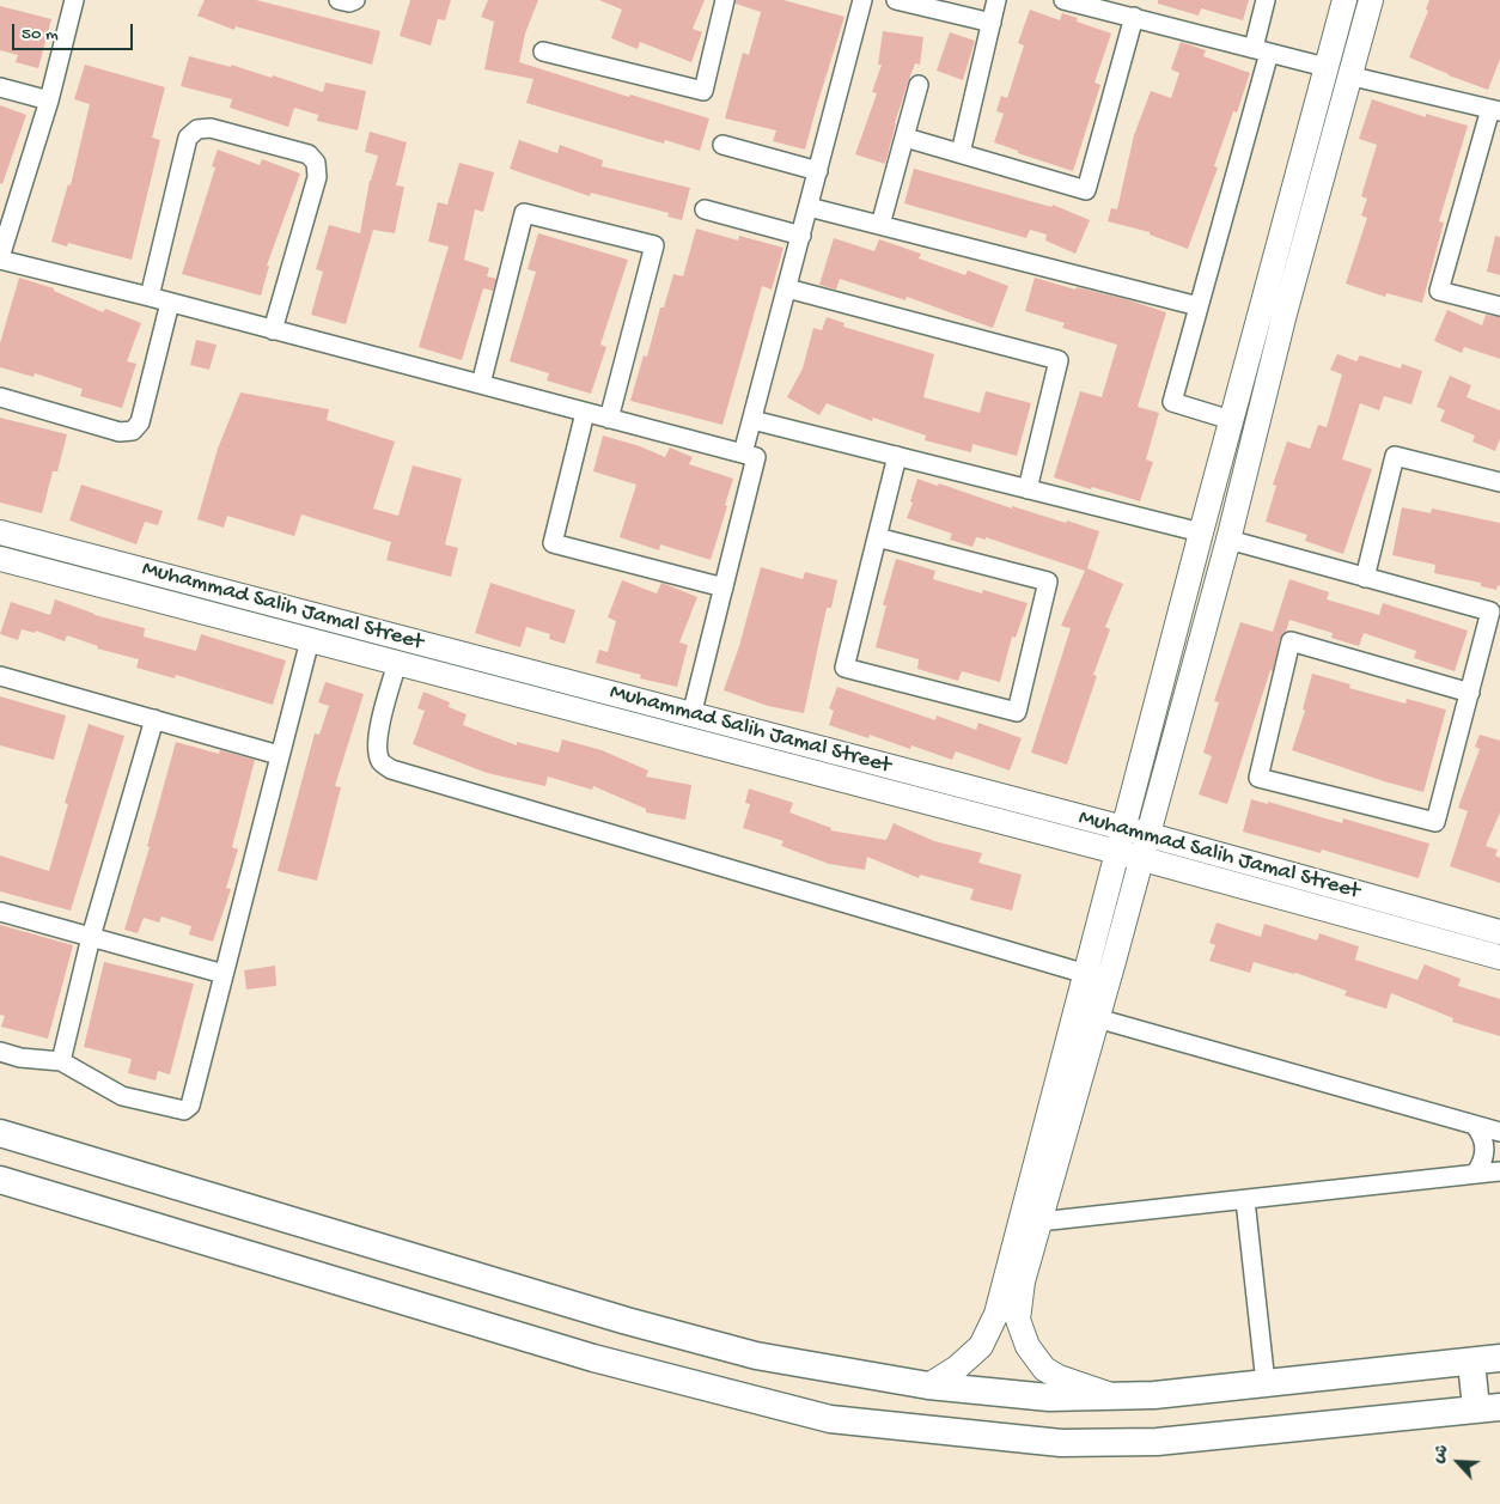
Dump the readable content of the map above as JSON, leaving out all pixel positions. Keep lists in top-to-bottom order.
{
  "streets": {
    "street": ["Muhammad Salih Jamal Street"]
  },
  "scale_bar": "50 m",
  "north": "top left"
}
